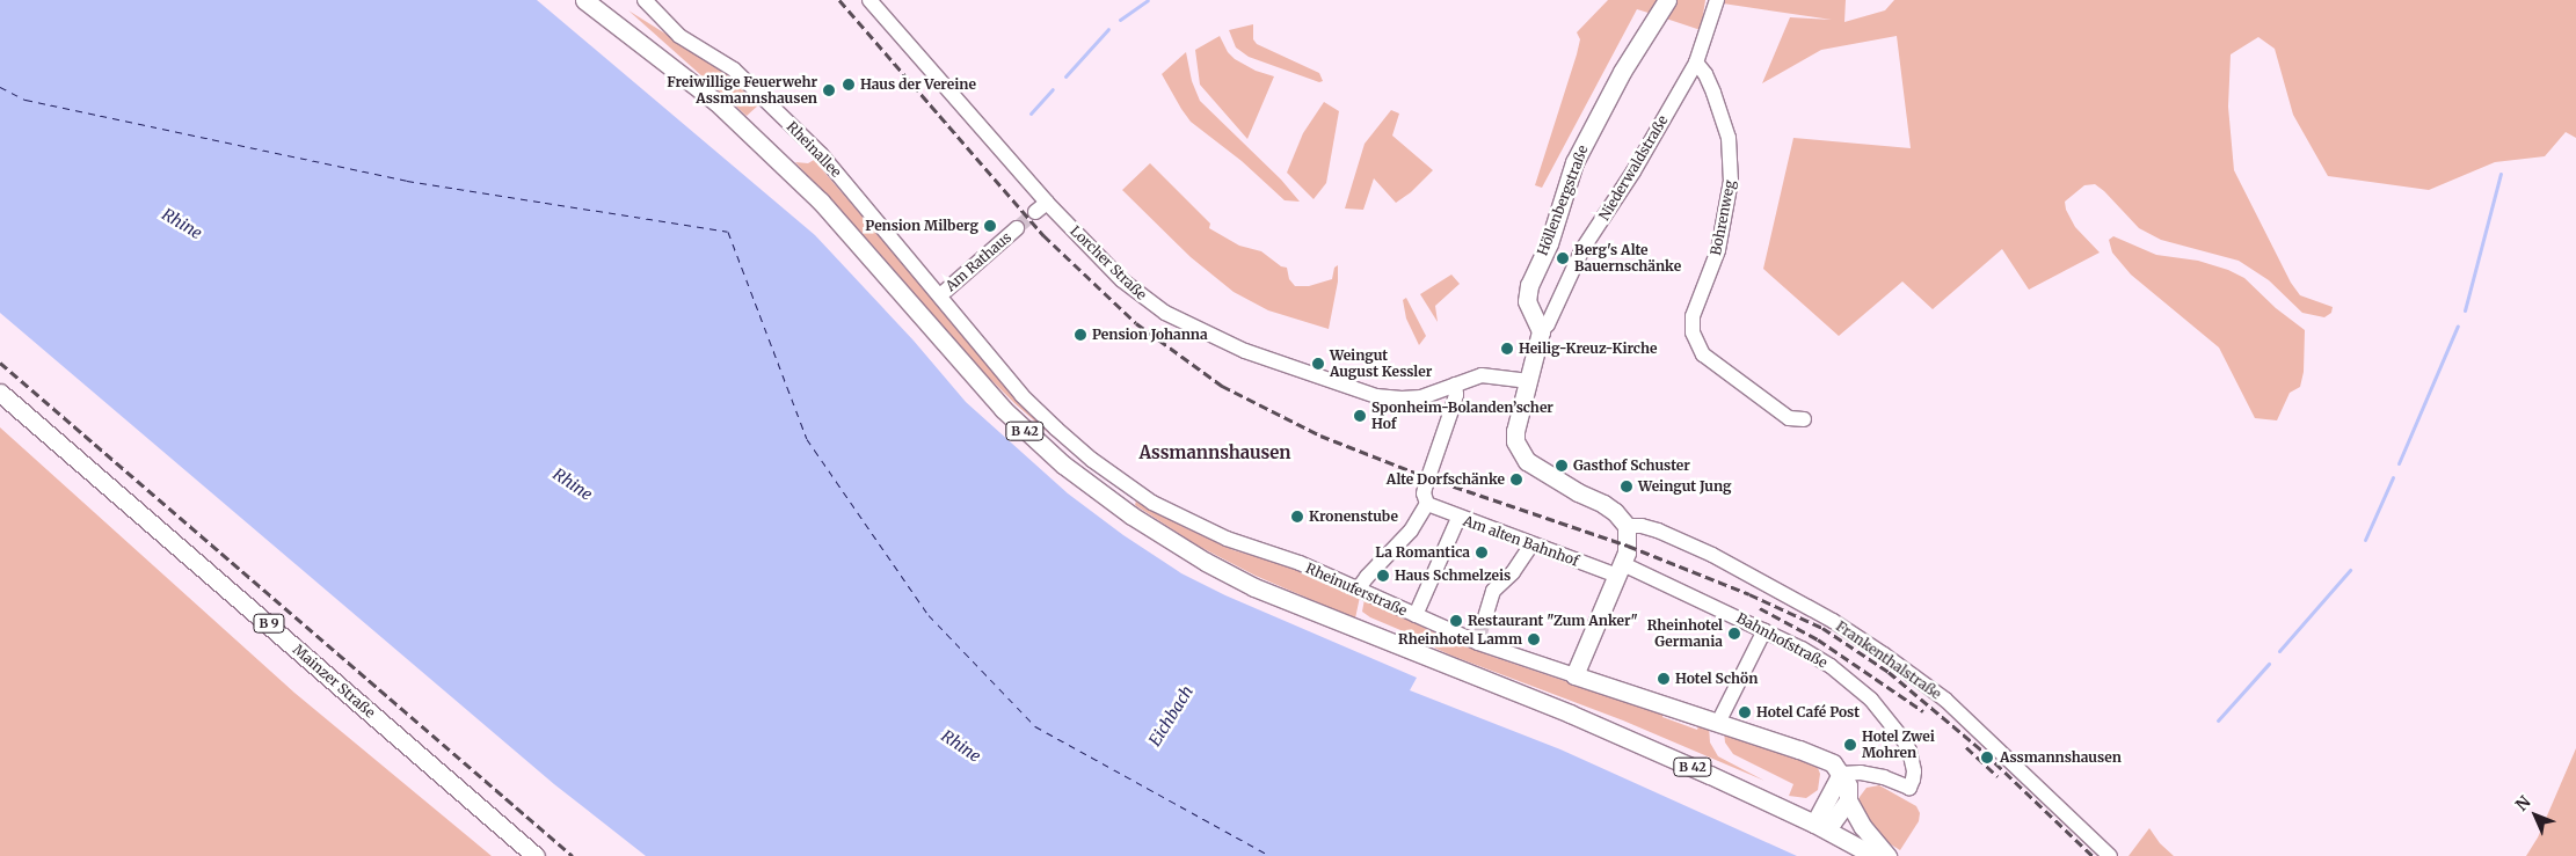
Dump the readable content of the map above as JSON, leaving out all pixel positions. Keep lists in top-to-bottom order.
{
  "streets": {
    "main road": [
      "Höllenbergstraße",
      "B 42",
      "Rheinuferstraße",
      "B 9",
      "Mainzer Straße"
    ],
    "street": [
      "Rheinallee",
      "Niederwaldstraße",
      "Bohrenweg",
      "Am Rathaus",
      "Lorcher Straße",
      "Am alten Bahnhof",
      "Bahnhofstraße",
      "Frankenthalstraße"
    ]
  },
  "crossings": [
    ["Rheinallee", "Am Rathaus"],
    ["Rheinallee", "Rheinuferstraße"],
    ["Niederwaldstraße", "Höllenbergstraße"],
    ["Niederwaldstraße", "Bohrenweg"],
    ["Am Rathaus", "Rheinuferstraße"],
    ["Am alten Bahnhof", "Bahnhofstraße"],
    ["Rheinuferstraße", "Bahnhofstraße"]
  ],
  "districts": ["Assmannshausen"],
  "water": ["Rhine", "Eichbach"],
  "places": [
    "Haus der Vereine",
    "Freiwillige Feuerwehr Assmannshausen",
    "Pension Milberg",
    "Berg's Alte Bauernschänke",
    "Pension Johanna",
    "Heilig-Kreuz-Kirche",
    "Weingut August Kessler",
    "Sponheim-Bolanden’scher Hof",
    "Gasthof Schuster",
    "Alte Dorfschänke",
    "Weingut Jung",
    "Kronenstube",
    "La Romantica",
    "Haus Schmelzeis",
    "Restaurant \"Zum Anker\"",
    "Rheinhotel Germania",
    "Rheinhotel Lamm",
    "Hotel Schön",
    "Hotel Café Post",
    "Hotel Zwei Mohren",
    "Assmannshausen"
  ],
  "north": "top left"
}
